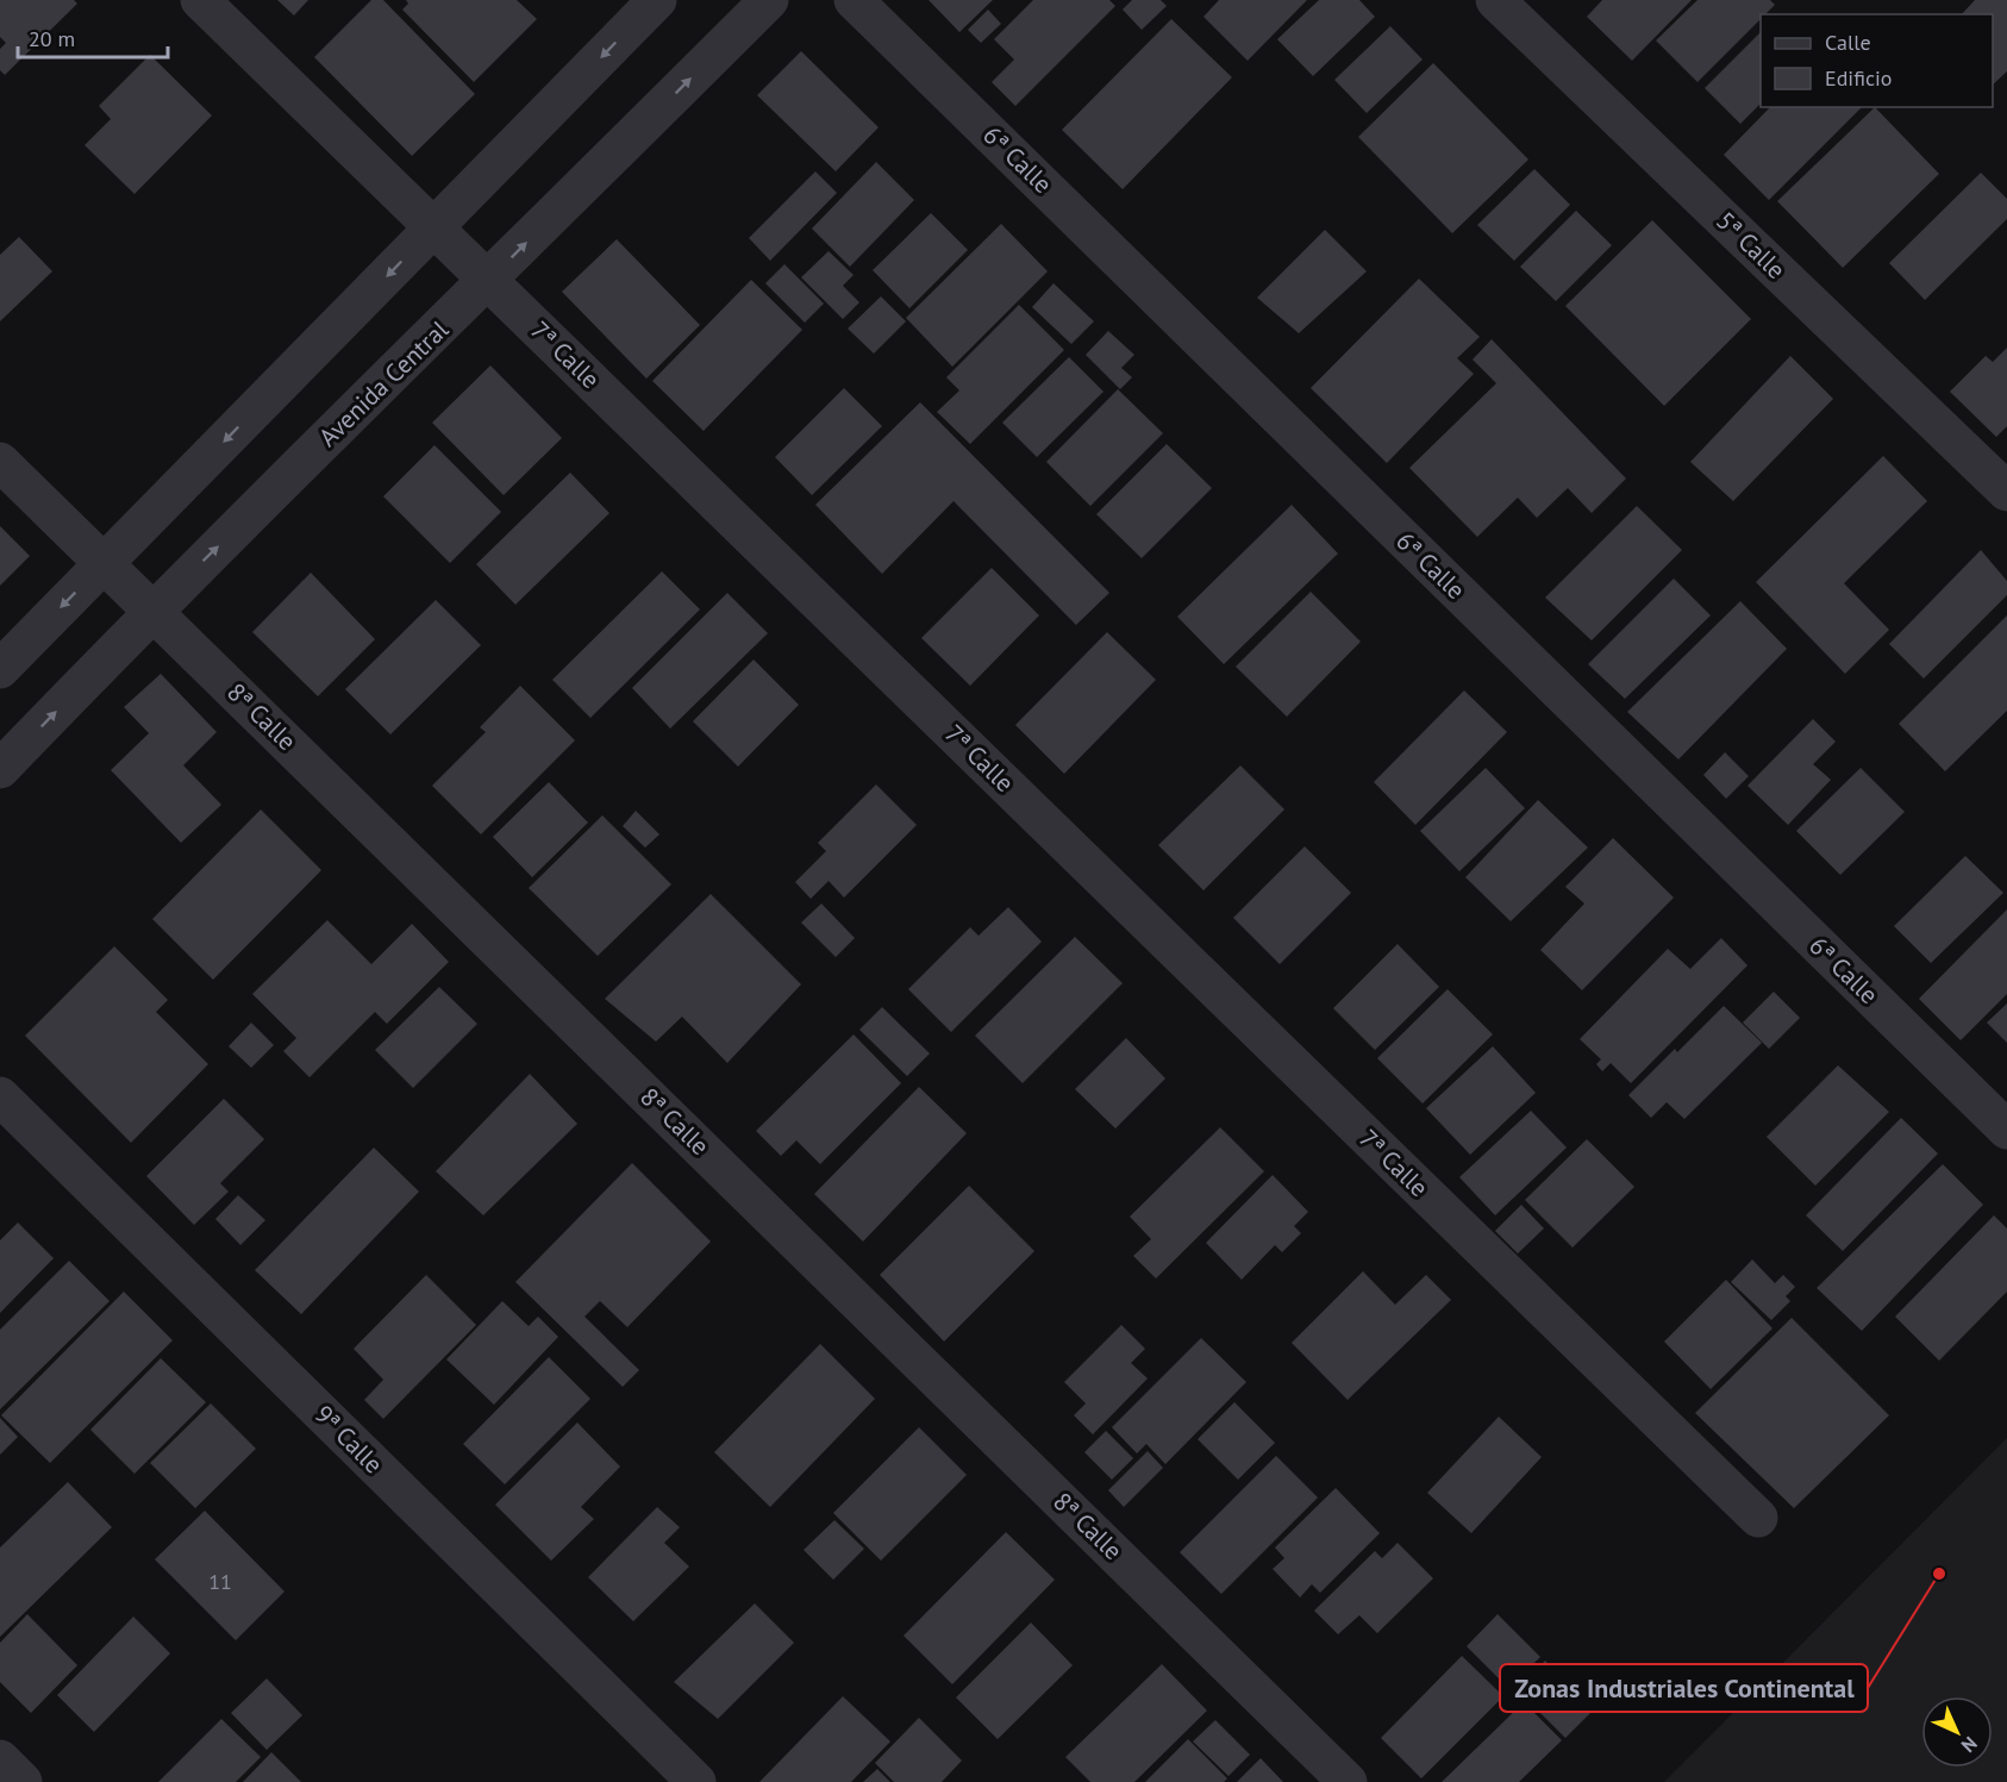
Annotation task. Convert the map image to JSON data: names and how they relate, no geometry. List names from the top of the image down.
{
  "streets": {
    "street": [
      "6ª Calle",
      "5ª Calle",
      "7ª Calle",
      "Avenida Central",
      "8ª Calle",
      "9ª Calle"
    ]
  },
  "crossings": [
    ["7ª Calle", "Avenida Central"],
    ["Avenida Central", "8ª Calle"]
  ],
  "places": ["Zonas Industriales Continental"],
  "house_numbers": ["11"],
  "legend": ["Calle", "Edificio"],
  "scale_bar": "20 m",
  "north": "bottom right"
}
